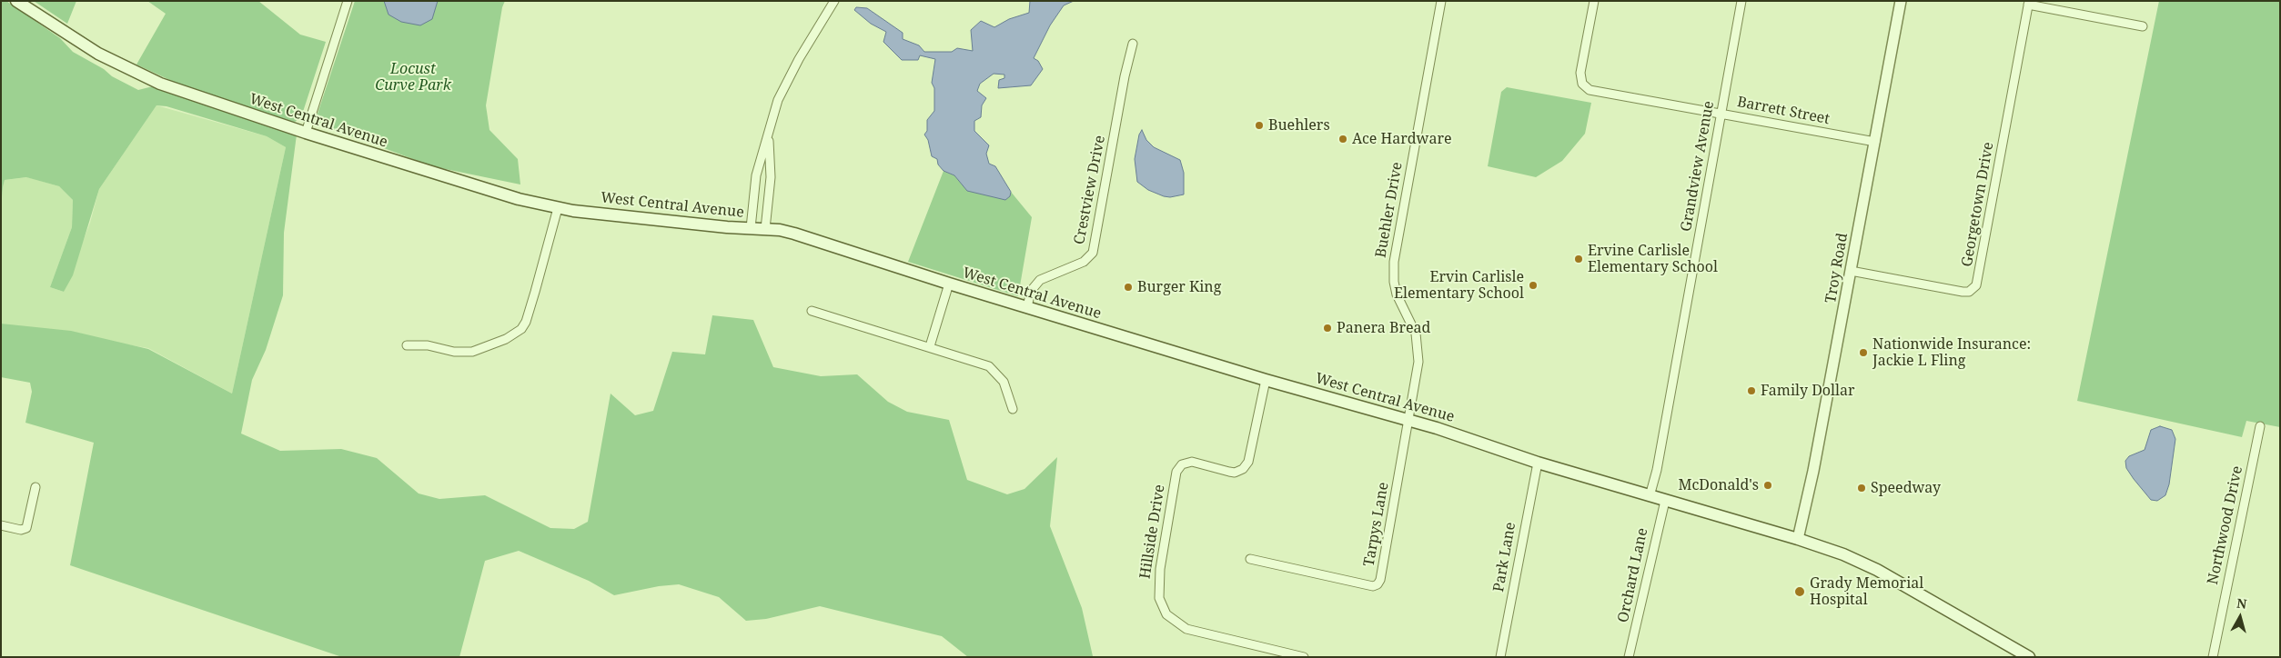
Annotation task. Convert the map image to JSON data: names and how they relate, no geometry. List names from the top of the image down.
{
  "streets": {
    "main road": ["West Central Avenue"],
    "street": [
      "Barrett Street",
      "Grandview Avenue",
      "Crestview Drive",
      "Georgetown Drive",
      "Buehler Drive",
      "Troy Road",
      "Tarpys Lane",
      "Northwood Drive",
      "Hillside Drive",
      "Park Lane",
      "Orchard Lane"
    ]
  },
  "crossings": [
    ["Barrett Street", "Grandview Avenue"],
    ["Barrett Street", "Troy Road"],
    ["West Central Avenue", "Grandview Avenue"],
    ["West Central Avenue", "Crestview Drive"],
    ["West Central Avenue", "Buehler Drive"],
    ["West Central Avenue", "Troy Road"],
    ["West Central Avenue", "Tarpys Lane"],
    ["West Central Avenue", "Hillside Drive"],
    ["West Central Avenue", "Park Lane"],
    ["West Central Avenue", "Orchard Lane"],
    ["Georgetown Drive", "Troy Road"],
    ["Buehler Drive", "Tarpys Lane"]
  ],
  "parks": ["Locust Curve Park"],
  "places": [
    "Buehlers",
    "Ace Hardware",
    "Ervine Carlisle Elementary School",
    "Ervin Carlisle Elementary School",
    "Burger King",
    "Panera Bread",
    "Nationwide Insurance: Jackie L Fling",
    "Family Dollar",
    "McDonald's",
    "Speedway",
    "Grady Memorial Hospital"
  ],
  "north": "top"
}
